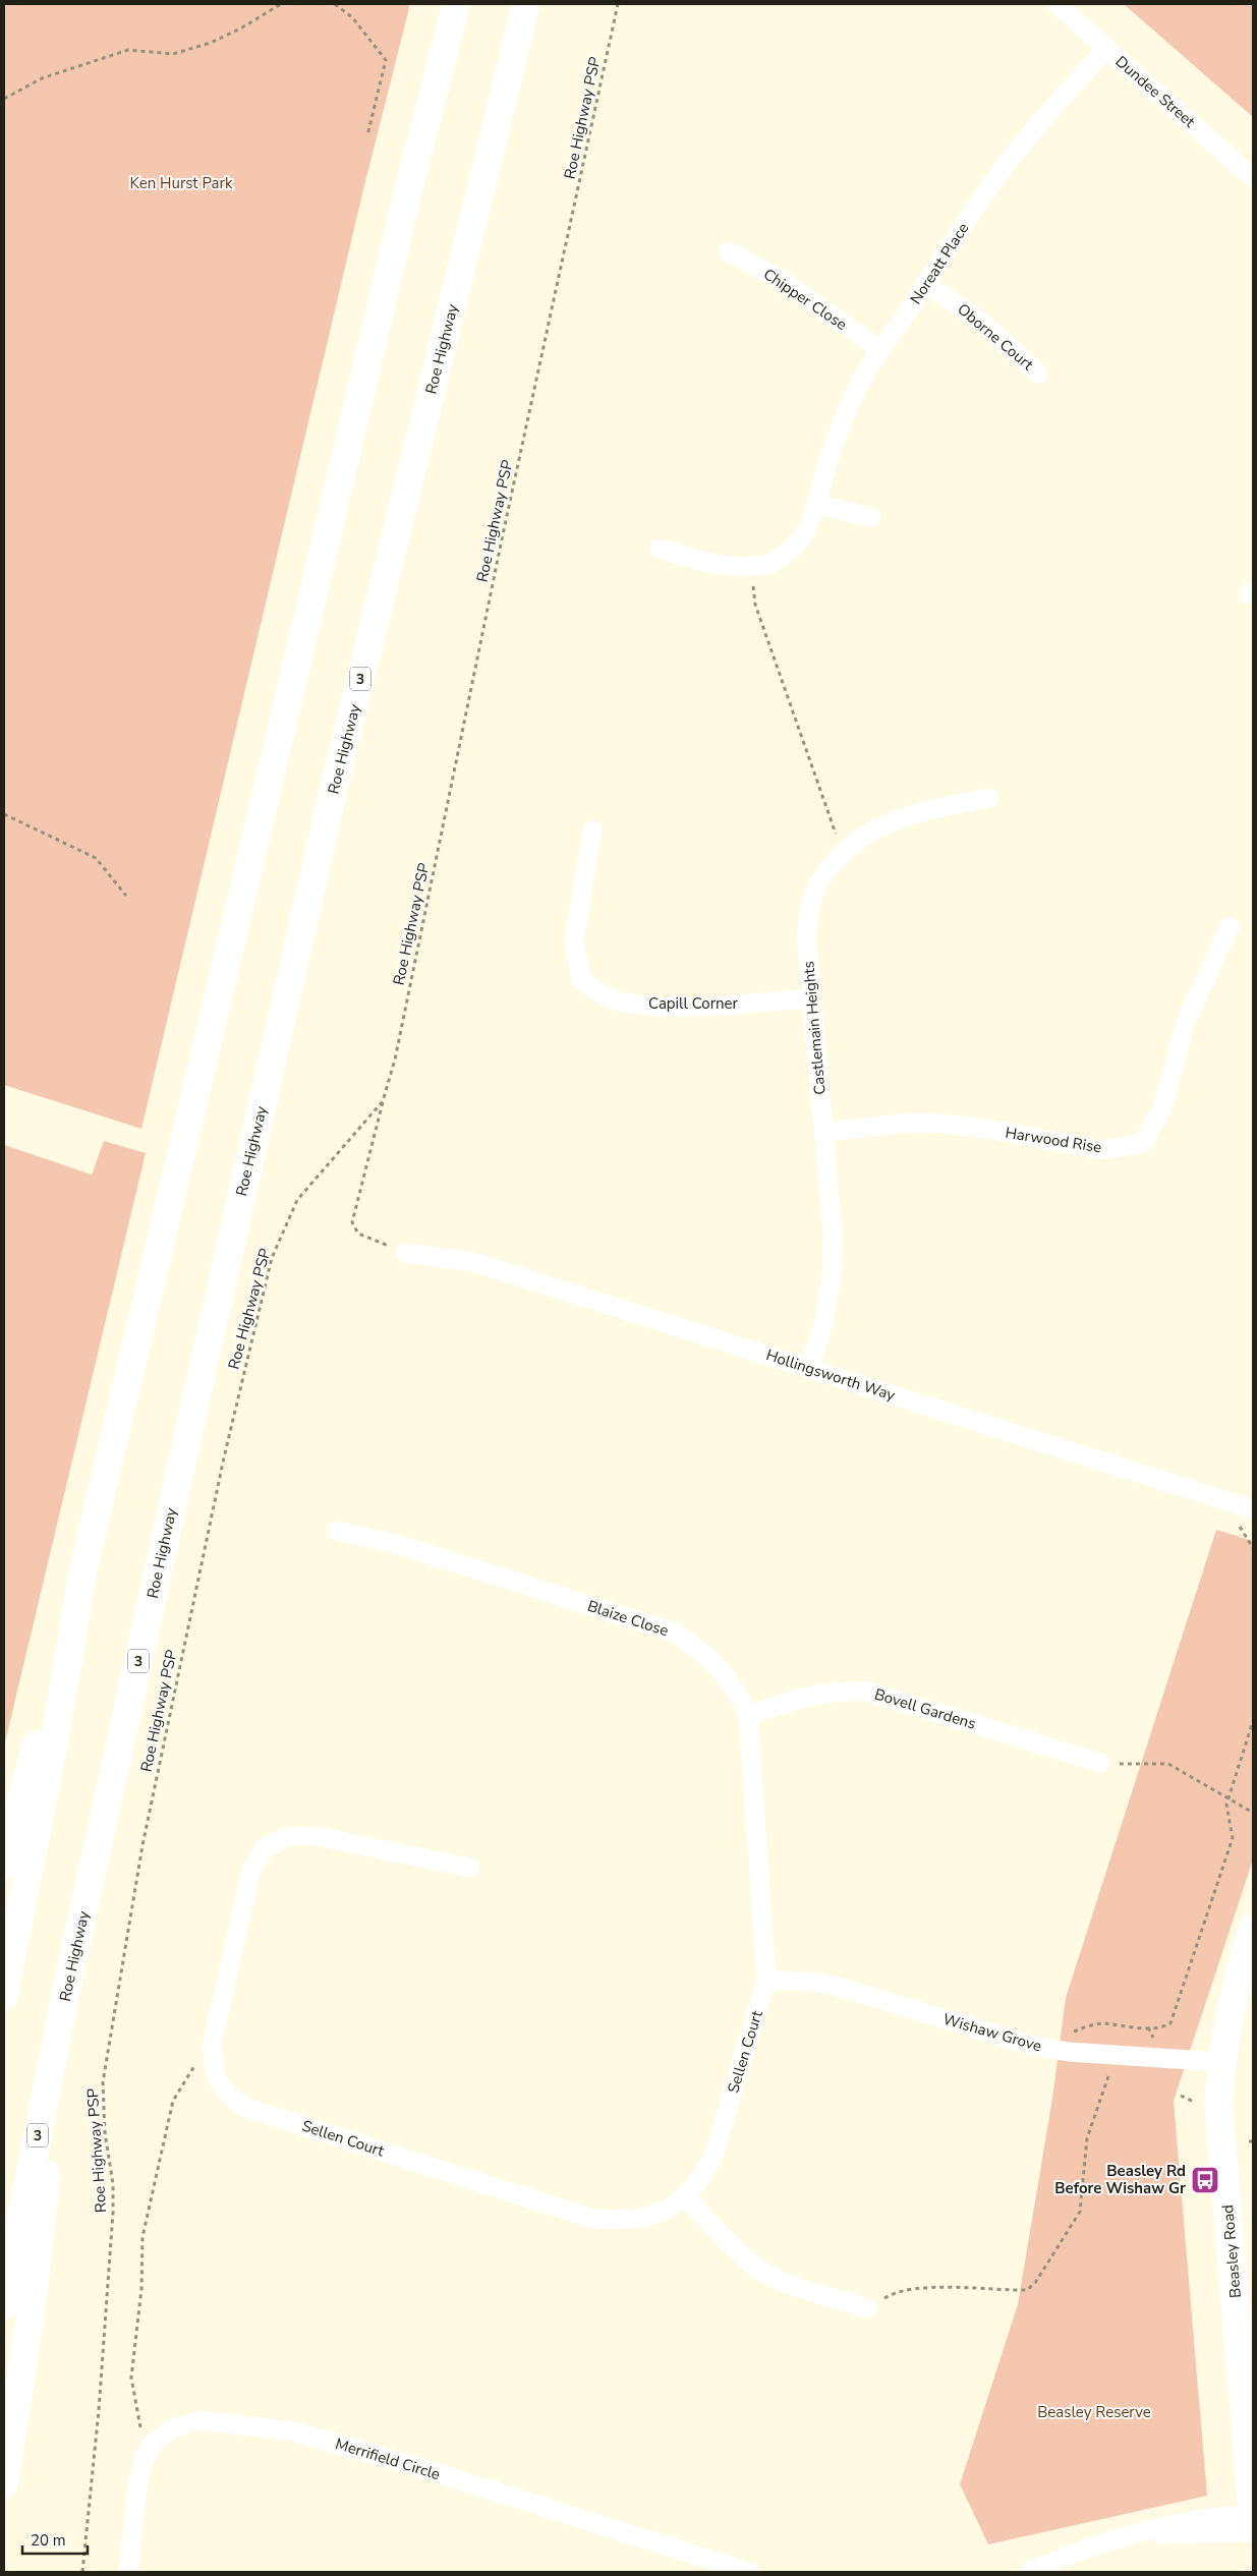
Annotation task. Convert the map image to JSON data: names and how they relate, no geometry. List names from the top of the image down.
{
  "streets": {
    "main road": ["Roe Highway", "3", "Beasley Road"],
    "street": [
      "Dundee Street",
      "Noreatt Place",
      "Chipper Close",
      "Oborne Court",
      "Capill Corner",
      "Castlemain Heights",
      "Harwood Rise",
      "Hollingsworth Way",
      "Blaize Close",
      "Bovell Gardens",
      "Wishaw Grove",
      "Sellen Court",
      "Merrifield Circle"
    ],
    "path": ["Roe Highway PSP"]
  },
  "crossings": [
    ["Dundee Street", "Noreatt Place"],
    ["Noreatt Place", "Chipper Close"],
    ["Noreatt Place", "Oborne Court"],
    ["Capill Corner", "Castlemain Heights"],
    ["Castlemain Heights", "Harwood Rise"],
    ["Castlemain Heights", "Hollingsworth Way"],
    ["Blaize Close", "Bovell Gardens"],
    ["Blaize Close", "Wishaw Grove"],
    ["Blaize Close", "Sellen Court"],
    ["Wishaw Grove", "Sellen Court"],
    ["Wishaw Grove", "Beasley Road"]
  ],
  "parks": ["Ken Hurst Park", "Beasley Reserve"],
  "places": {
    "bus stop": ["Beasley Rd Before Wishaw Gr"]
  },
  "scale_bar": "20 m"
}
